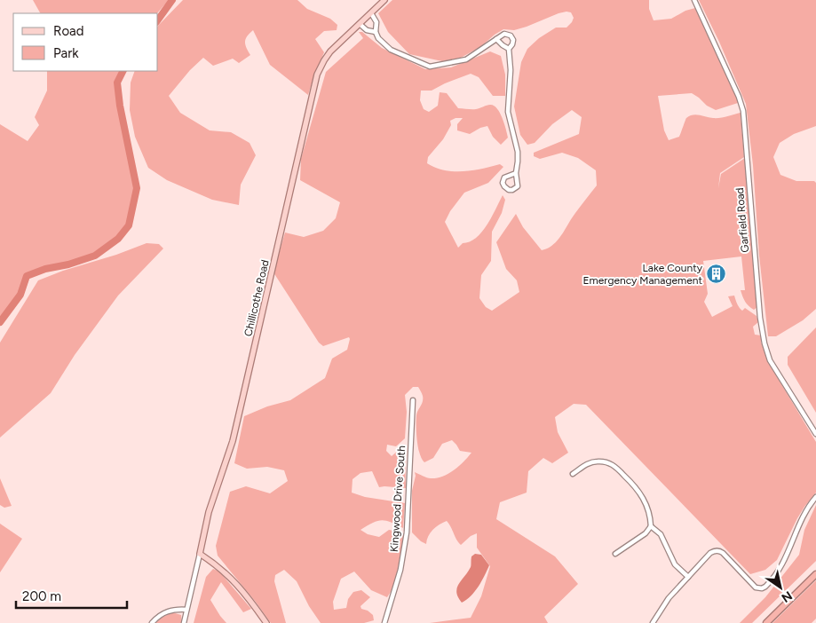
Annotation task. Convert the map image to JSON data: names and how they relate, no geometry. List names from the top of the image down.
{
  "streets": {
    "main road": ["Chillicothe Road"],
    "street": ["Garfield Road", "Kingwood Drive South"]
  },
  "places": {
    "building": ["Lake County Emergency Management"]
  },
  "legend": ["Road", "Park"],
  "scale_bar": "200 m",
  "north": "bottom right"
}
